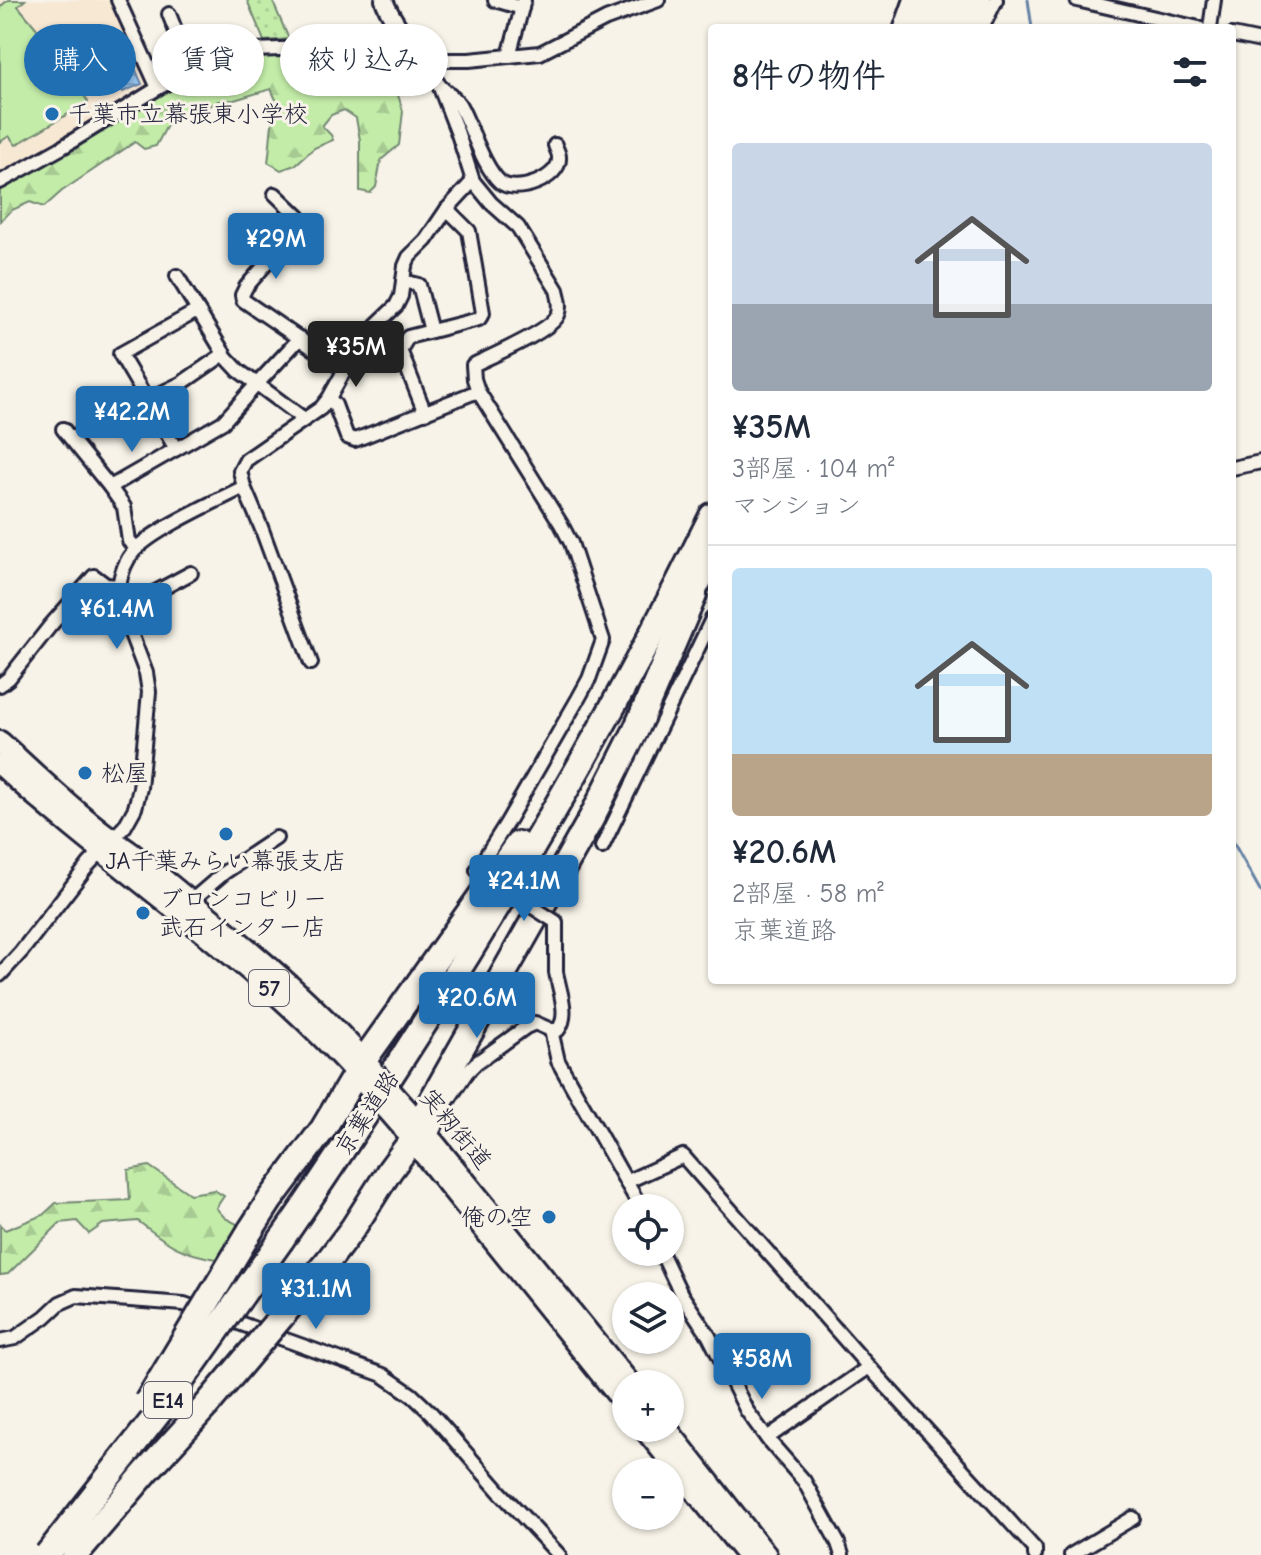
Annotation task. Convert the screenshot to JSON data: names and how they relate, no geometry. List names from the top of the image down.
{
  "streets": {
    "highway": ["京葉道路", "E14"],
    "main road": ["57", "実籾街道"]
  },
  "places": [
    "千葉市立幕張東小学校",
    "松屋",
    "JA千葉みらい幕張支店",
    "ブロンコビリー 武石インター店",
    "俺の空"
  ],
  "page": {
    "chip": ["購入", "賃貸", "絞り込み"],
    "heading": "8件の物件",
    "list": [
      {
        "name": "¥35M",
        "note": "3部屋 · 104 m² · マンション"
      },
      {
        "name": "¥20.6M",
        "note": "2部屋 · 58 m² · 京葉道路"
      }
    ],
    "price": [
      "¥29M",
      "¥35M",
      "¥42.2M",
      "¥61.4M",
      "¥24.1M",
      "¥20.6M",
      "¥31.1M",
      "¥58M"
    ],
    "map_buttons": ["+", "−"]
  }
}
